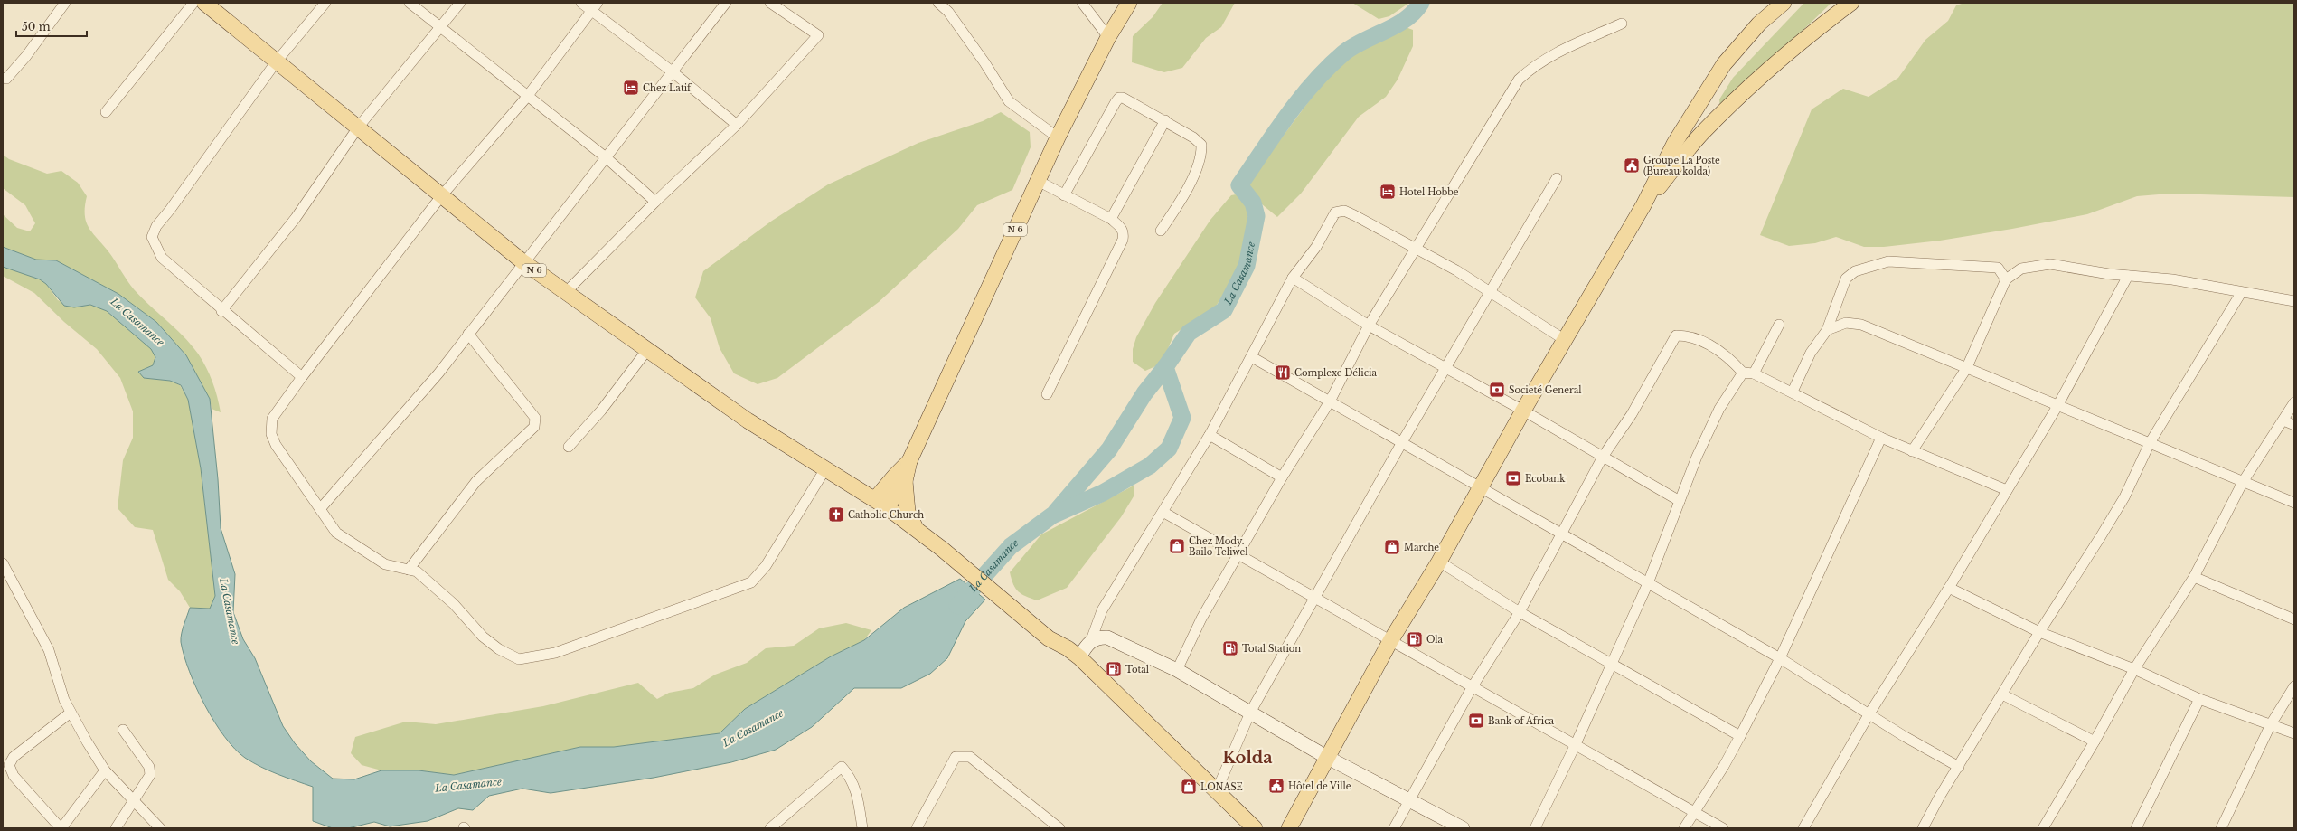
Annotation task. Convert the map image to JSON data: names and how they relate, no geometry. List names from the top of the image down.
{
  "streets": {
    "main road": ["N 6"]
  },
  "districts": ["Kolda"],
  "water": ["La Casamance"],
  "places": {
    "hotel": ["Chez Latif", "Hotel Hobbe"],
    "public building": ["Groupe La Poste (Bureau kolda)", "Hôtel de Ville"],
    "restaurant": ["Complexe Délicia"],
    "bank": ["Societé General", "Ecobank", "Bank of Africa"],
    "church": ["Catholic Church"],
    "shop": ["Chez Mody. Bailo Teliwel", "Marche", "LONASE"],
    "fuel station": ["Ola", "Total Station", "Total"]
  },
  "scale_bar": "50 m"
}
